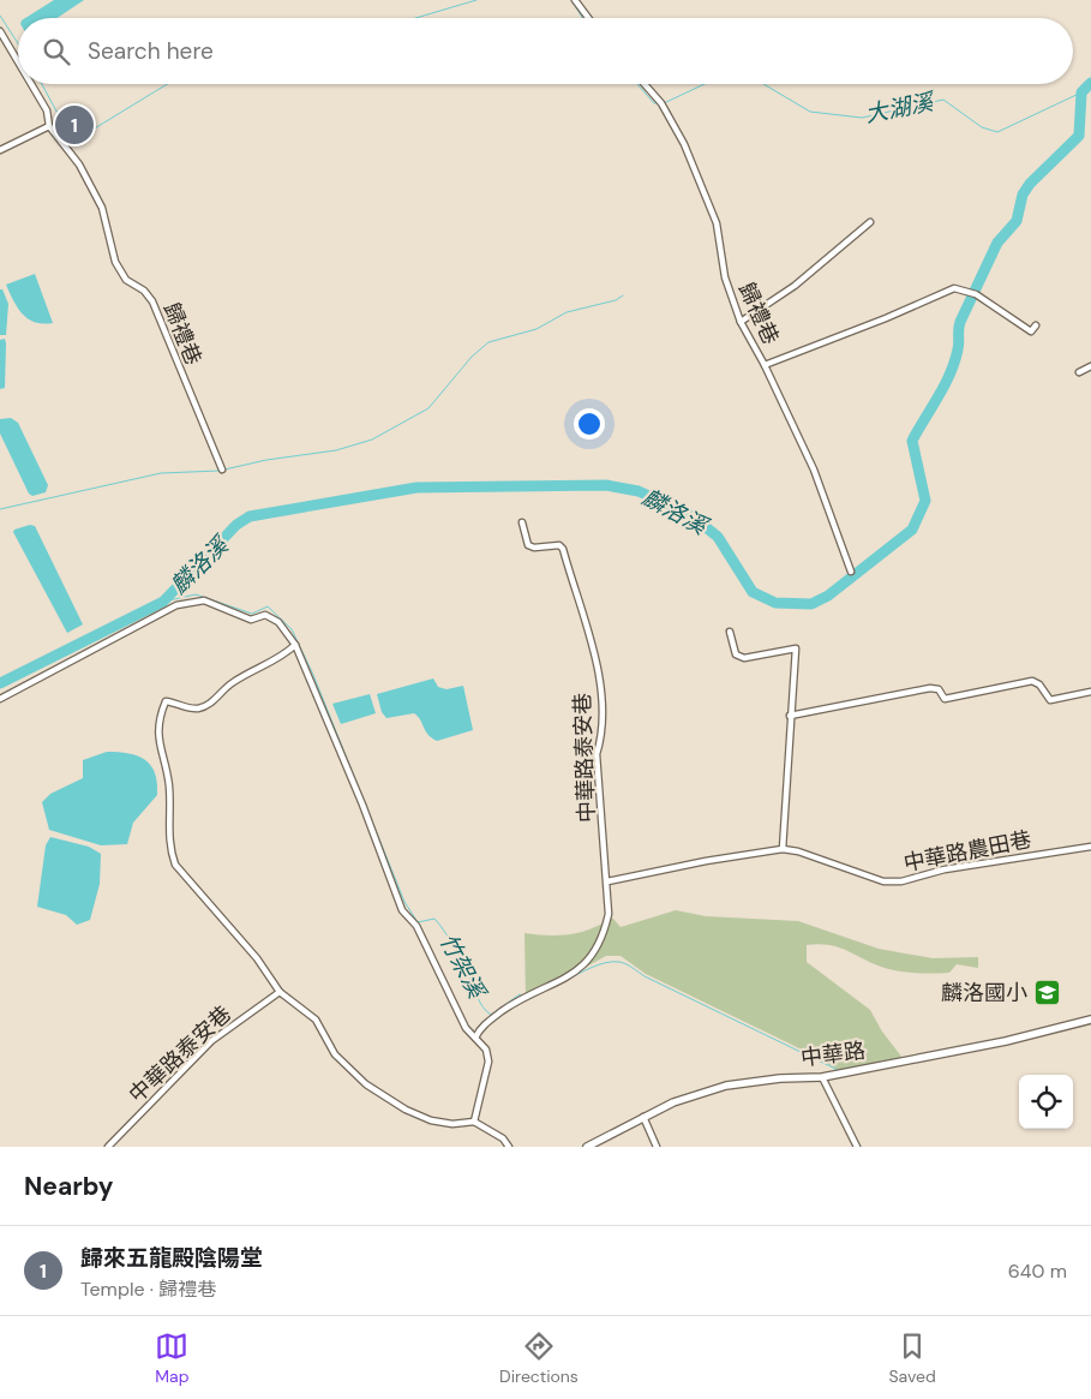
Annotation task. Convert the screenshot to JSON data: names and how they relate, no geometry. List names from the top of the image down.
{
  "streets": {
    "street": [
      "歸禮巷",
      "中華路泰安巷",
      "中華路農田巷",
      "中華路"
    ]
  },
  "crossings": [
    ["中華路泰安巷", "中華路農田巷"]
  ],
  "water": ["大湖溪", "麟洛溪", "竹架溪"],
  "places": {
    "school or university": ["麟洛國小"]
  },
  "page": {
    "search": "Search here",
    "pins": "1",
    "heading": "Nearby",
    "list": [
      {
        "mark": "1",
        "name": "歸來五龍殿陰陽堂",
        "note": "Temple · 歸禮巷",
        "value": "640 m"
      }
    ],
    "nav": ["Map", "Directions", "Saved"]
  }
}
